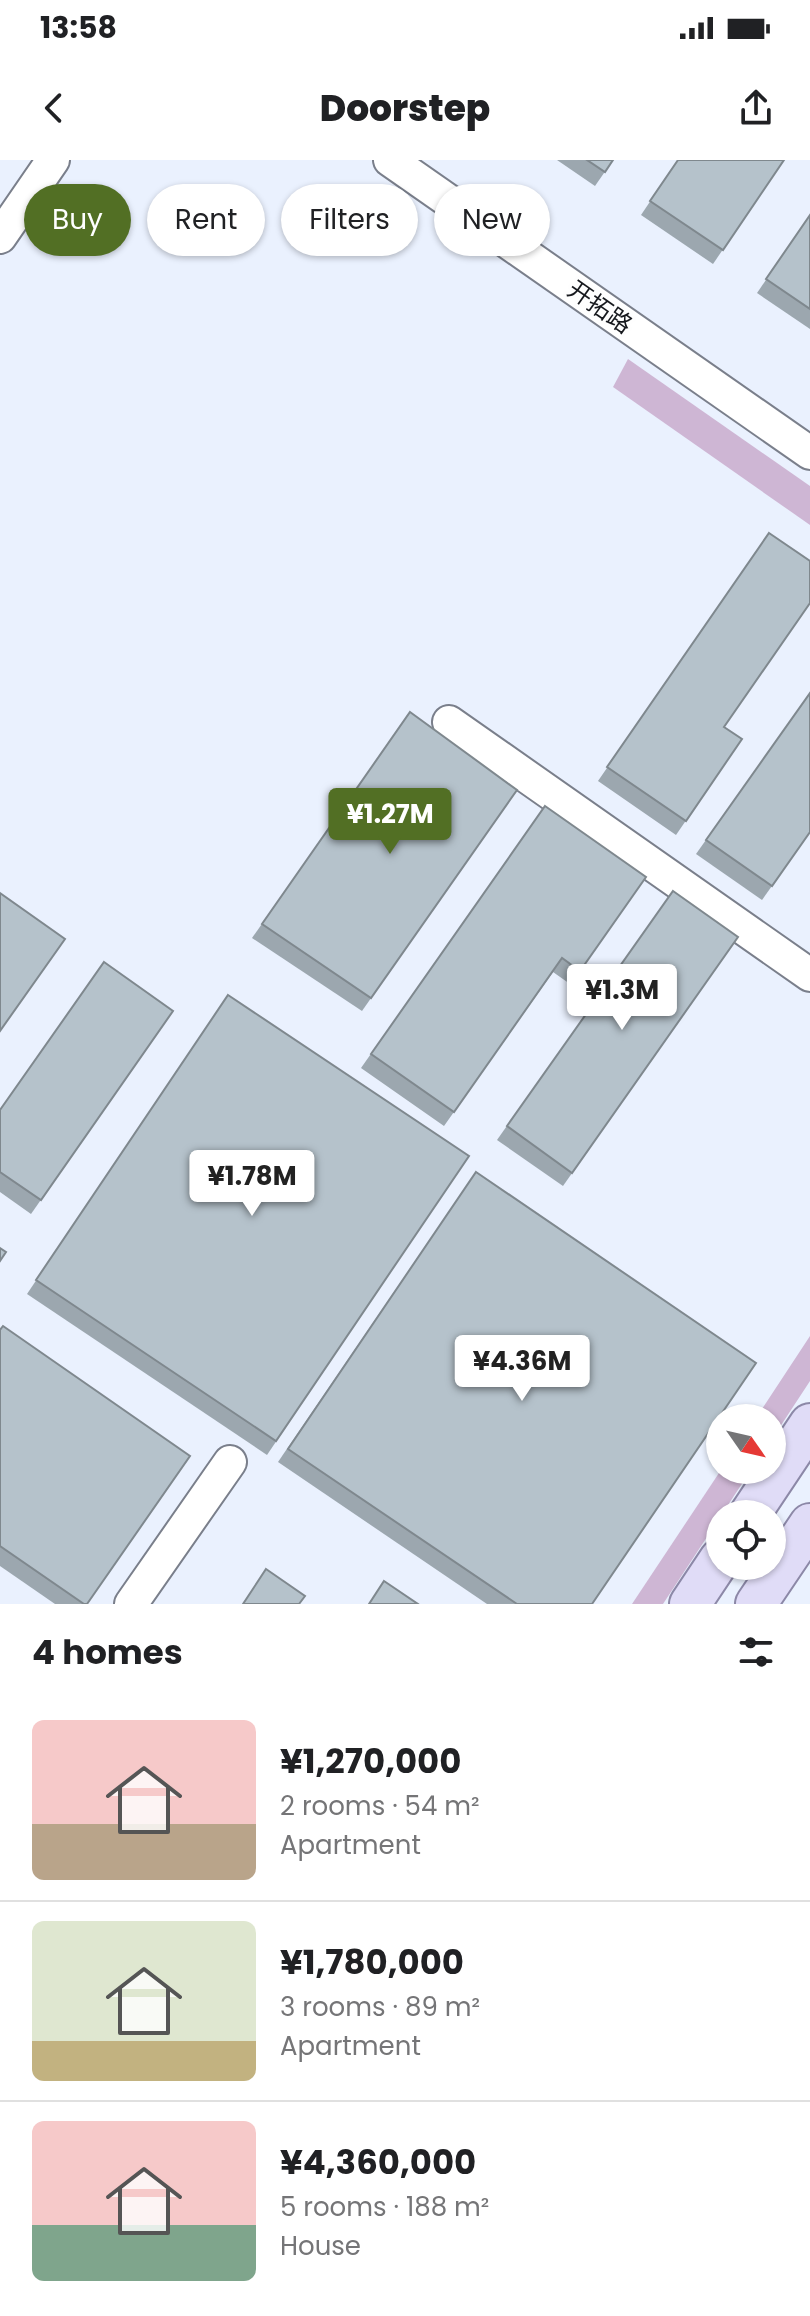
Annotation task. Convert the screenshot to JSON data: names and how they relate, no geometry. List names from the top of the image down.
{
  "streets": {
    "street": ["开拓路"]
  },
  "north": "bottom right",
  "page": {
    "status": "13:58",
    "header": "Doorstep",
    "chip": [
      "Buy",
      "Rent",
      "Filters",
      "New"
    ],
    "price": [
      "¥1.27M",
      "¥1.3M",
      "¥1.78M",
      "¥4.36M"
    ],
    "heading": "4 homes",
    "list": [
      {
        "name": "¥1,270,000",
        "note": "2 rooms · 54 m² · Apartment"
      },
      {
        "name": "¥1,780,000",
        "note": "3 rooms · 89 m² · Apartment"
      },
      {
        "name": "¥4,360,000",
        "note": "5 rooms · 188 m² · House"
      }
    ]
  }
}
